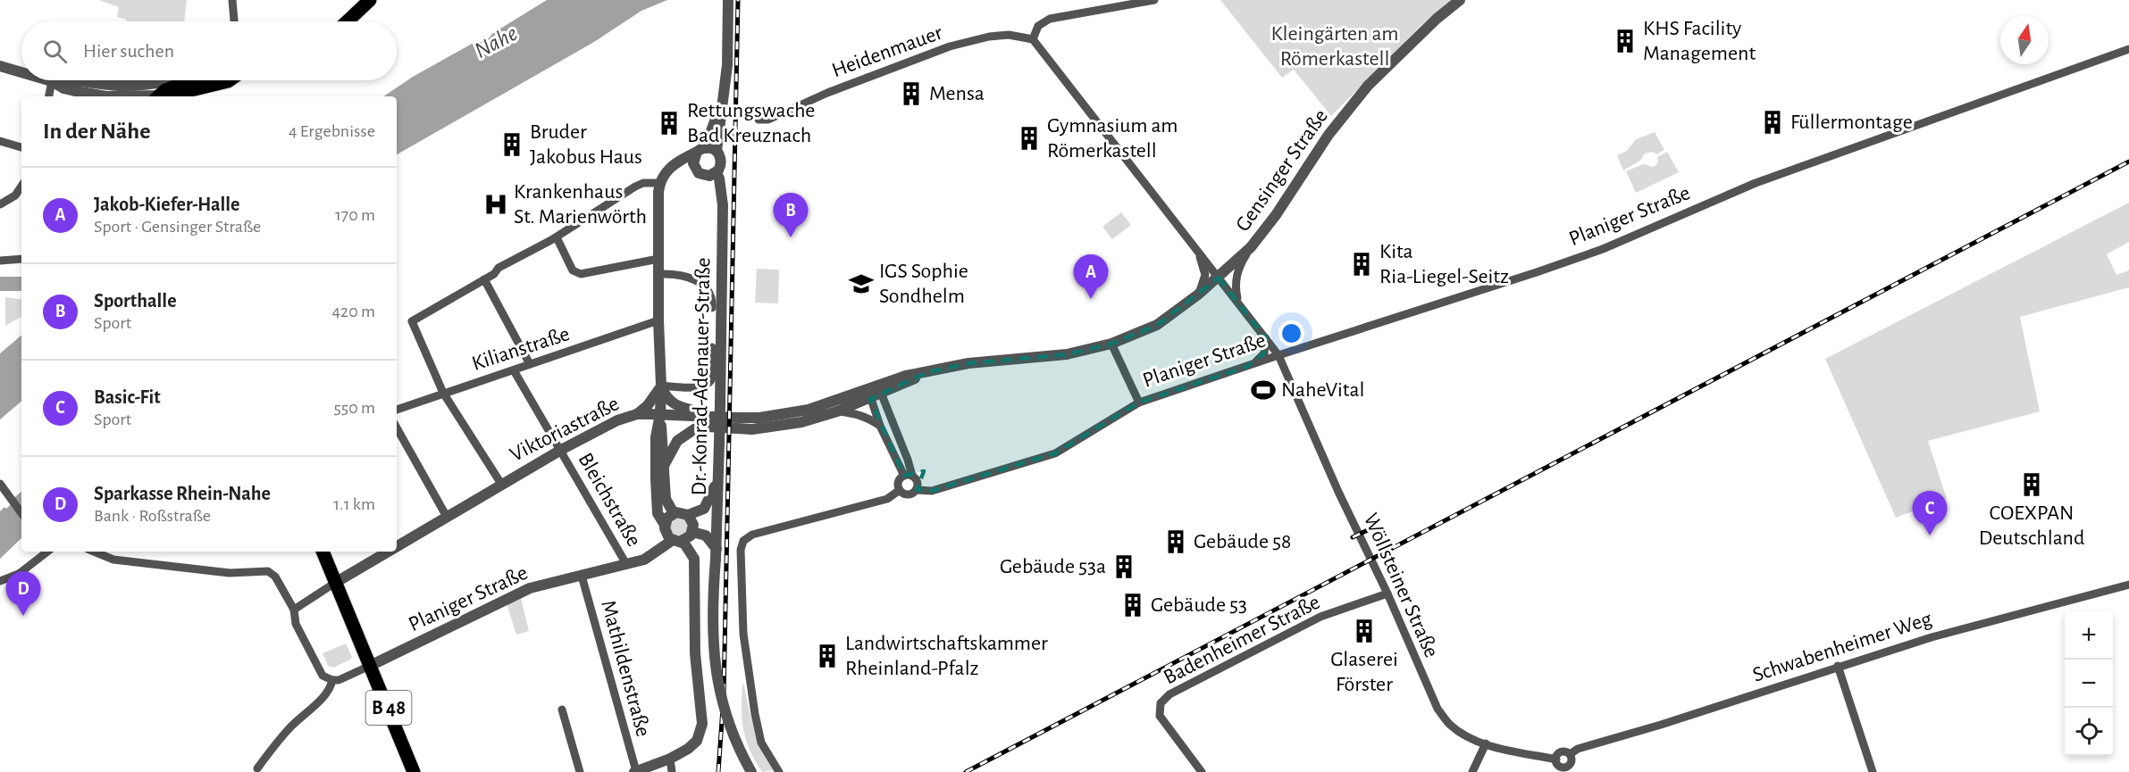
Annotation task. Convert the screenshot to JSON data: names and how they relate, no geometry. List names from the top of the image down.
{
  "streets": {
    "main road": ["B 48"],
    "street": [
      "Heidenmauer",
      "Gensinger Straße",
      "Planiger Straße",
      "Kilianstraße",
      "Dr.-Konrad-Adenauer-Straße",
      "Viktoriastraße",
      "Bleichstraße",
      "Wöllsteiner Straße",
      "Badenheimer Straße",
      "Schwabenheimer Weg",
      "Mathildenstraße"
    ]
  },
  "crossings": [
    ["Gensinger Straße", "Planiger Straße"],
    ["Gensinger Straße", "Viktoriastraße"],
    ["Planiger Straße", "Bleichstraße"],
    ["Planiger Straße", "Wöllsteiner Straße"],
    ["Planiger Straße", "Mathildenstraße"],
    ["Planiger Straße", "B 48"],
    ["Kilianstraße", "Bleichstraße"],
    ["Viktoriastraße", "Bleichstraße"],
    ["Viktoriastraße", "B 48"],
    ["Wöllsteiner Straße", "Badenheimer Straße"],
    ["Wöllsteiner Straße", "Schwabenheimer Weg"]
  ],
  "water": ["Nahe"],
  "parks": ["Kleingärten am Römerkastell"],
  "places": {
    "building": [
      "KHS Facility Management",
      "Mensa",
      "Füllermontage",
      "Rettungswache Bad Kreuznach",
      "Gymnasium am Römerkastell",
      "Bruder Jakobus Haus",
      "Kita Ria-Liegel-Seitz",
      "COEXPAN Deutschland",
      "Gebäude 58",
      "Gebäude 53a",
      "Gebäude 53",
      "Glaserei Förster",
      "Landwirtschaftskammer Rheinland-Pfalz"
    ],
    "hospital": ["Krankenhaus St. Marienwörth"],
    "school or university": ["IGS Sophie Sondhelm"],
    "sports": ["NaheVital"]
  },
  "north": "top",
  "page": {
    "search": "Hier suchen",
    "heading": ["In der Nähe", "4 Ergebnisse"],
    "list": [
      {
        "mark": "A",
        "name": "Jakob-Kiefer-Halle",
        "note": "Sport · Gensinger Straße",
        "value": "170 m"
      },
      {
        "mark": "B",
        "name": "Sporthalle",
        "note": "Sport",
        "value": "420 m"
      },
      {
        "mark": "C",
        "name": "Basic-Fit",
        "note": "Sport",
        "value": "550 m"
      },
      {
        "mark": "D",
        "name": "Sparkasse Rhein-Nahe",
        "note": "Bank · Roßstraße",
        "value": "1.1 km"
      }
    ],
    "pins": [
      "B",
      "A",
      "C",
      "D"
    ],
    "map_buttons": ["+", "−"]
  }
}
